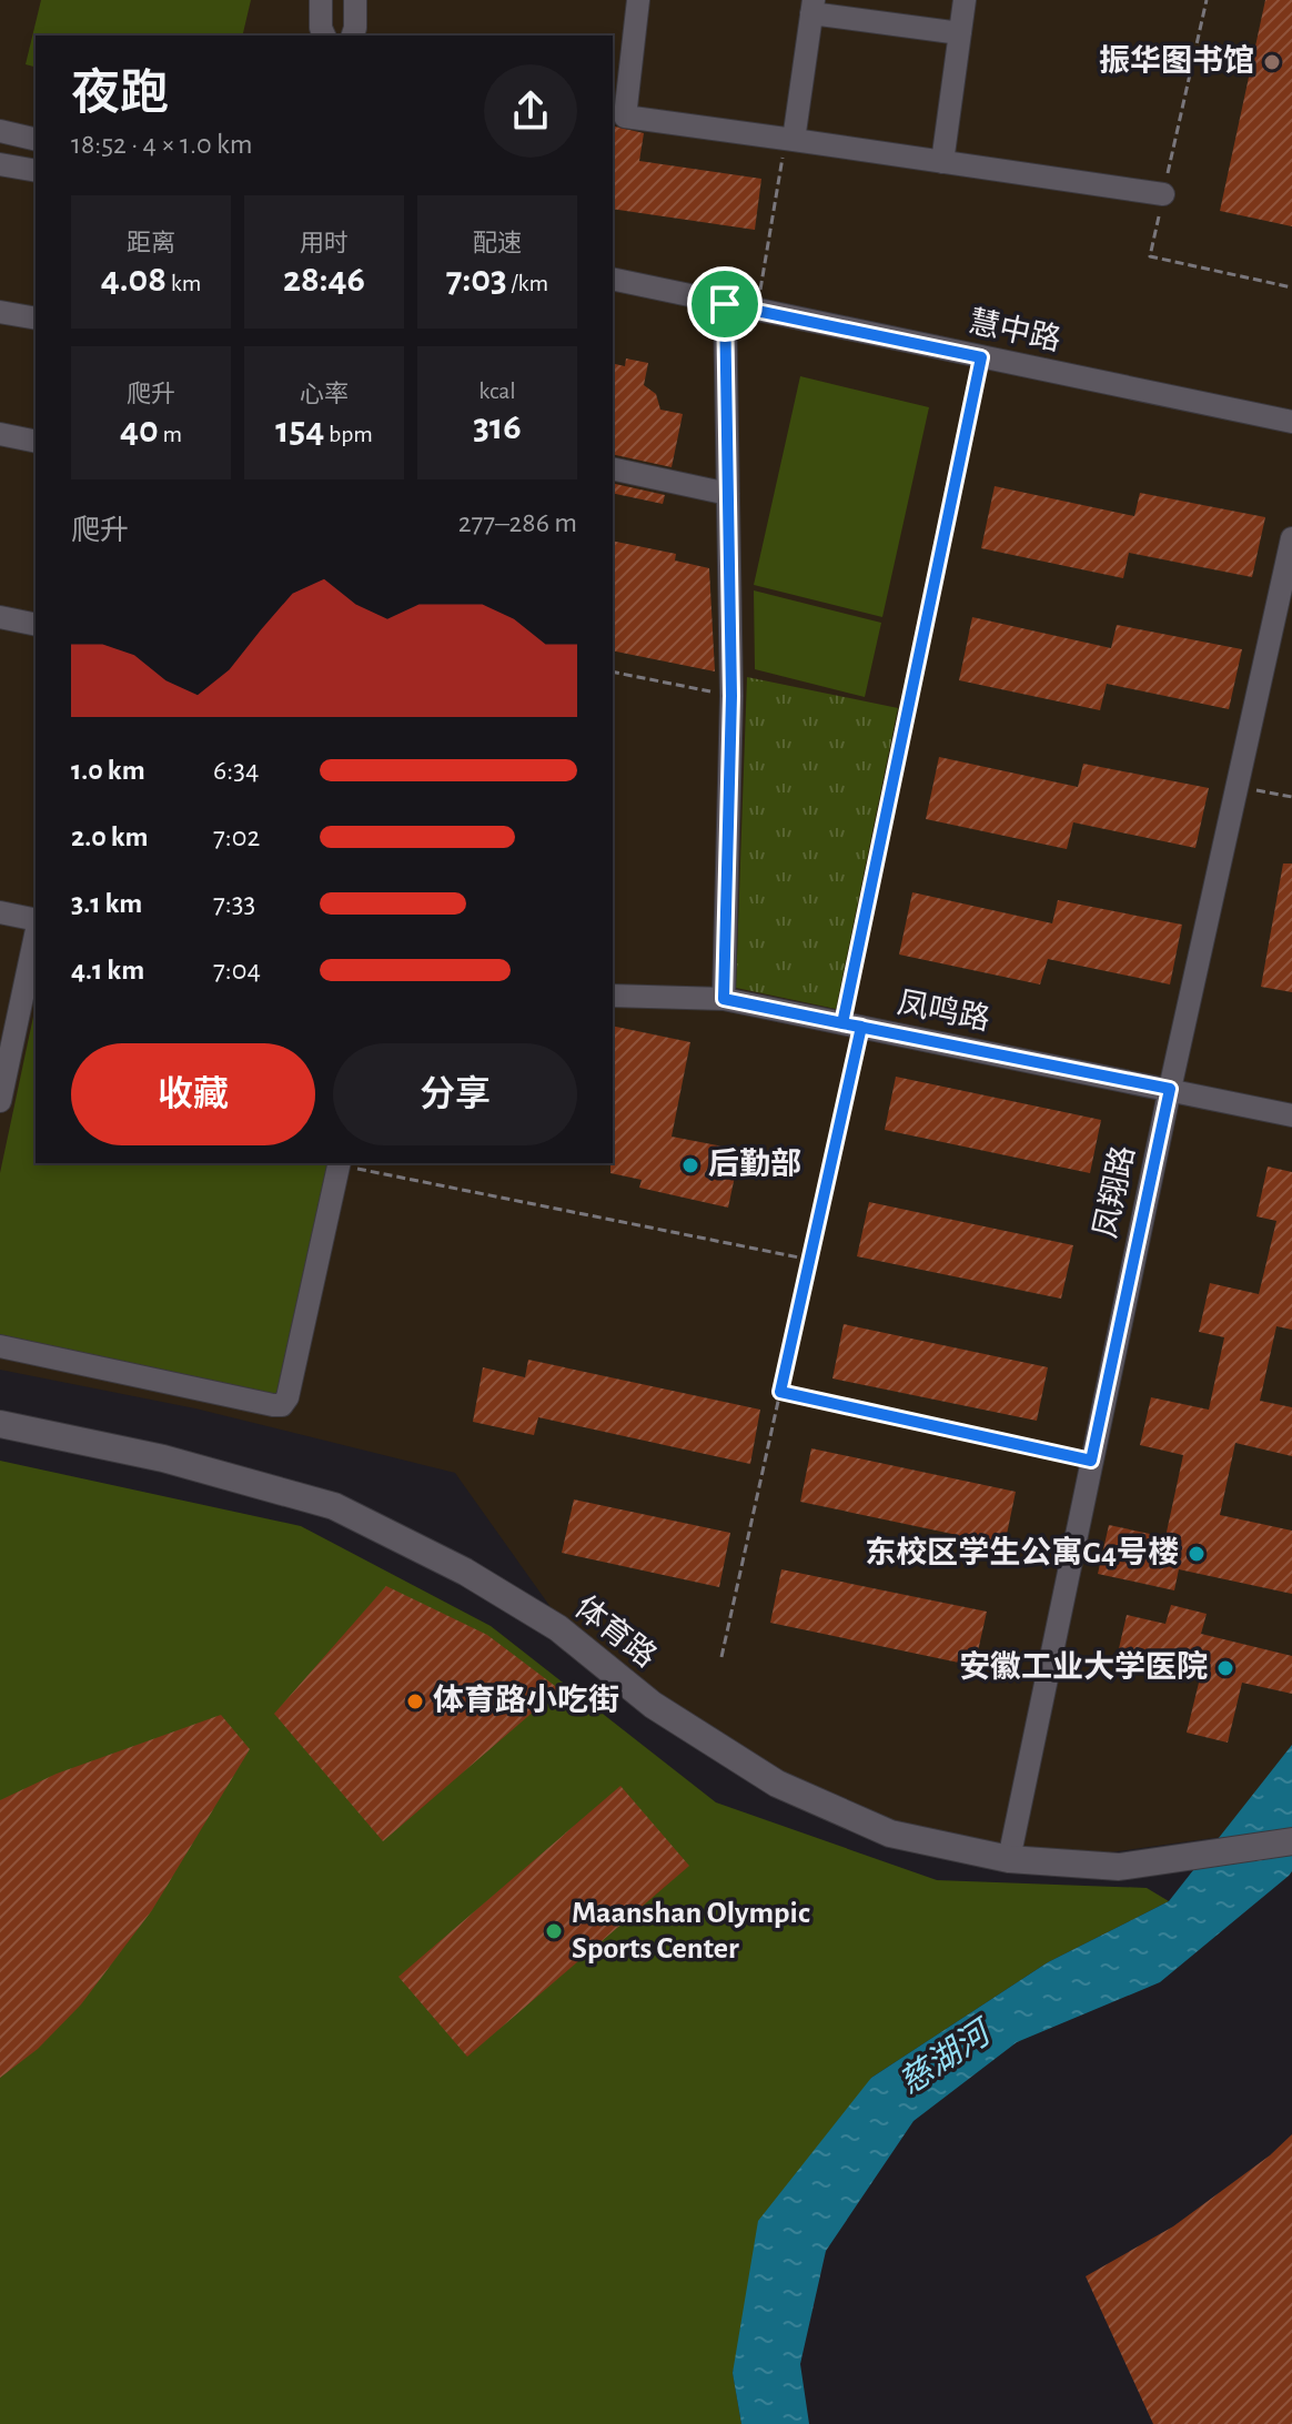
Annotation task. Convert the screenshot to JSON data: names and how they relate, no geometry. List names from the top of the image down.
{
  "streets": {
    "street": [
      "慧中路",
      "凤鸣路",
      "凤翔路",
      "体育路"
    ]
  },
  "crossings": [
    ["凤鸣路", "凤翔路"],
    ["凤翔路", "体育路"]
  ],
  "water": ["慈湖河"],
  "places": [
    "振华图书馆",
    "后勤部",
    "东校区学生公寓G4号楼",
    "安徽工业大学医院",
    "体育路小吃街",
    "Maanshan Olympic Sports Center"
  ],
  "page": {
    "heading": ["夜跑", "18:52 · 4 × 1.0 km"],
    "stats": [
      ["距离", "4.08 km"],
      ["用时", "28:46"],
      ["配速", "7:03 /km"],
      ["爬升", "40 m"],
      ["心率", "154 bpm"],
      ["kcal", "316"]
    ],
    "chart": ["爬升", "277–286 m"],
    "list": [
      {
        "name": "1.0 km",
        "note": "6:34"
      },
      {
        "name": "2.0 km",
        "note": "7:02"
      },
      {
        "name": "3.1 km",
        "note": "7:33"
      },
      {
        "name": "4.1 km",
        "note": "7:04"
      }
    ],
    "buttons": ["收藏", "分享"]
  }
}
